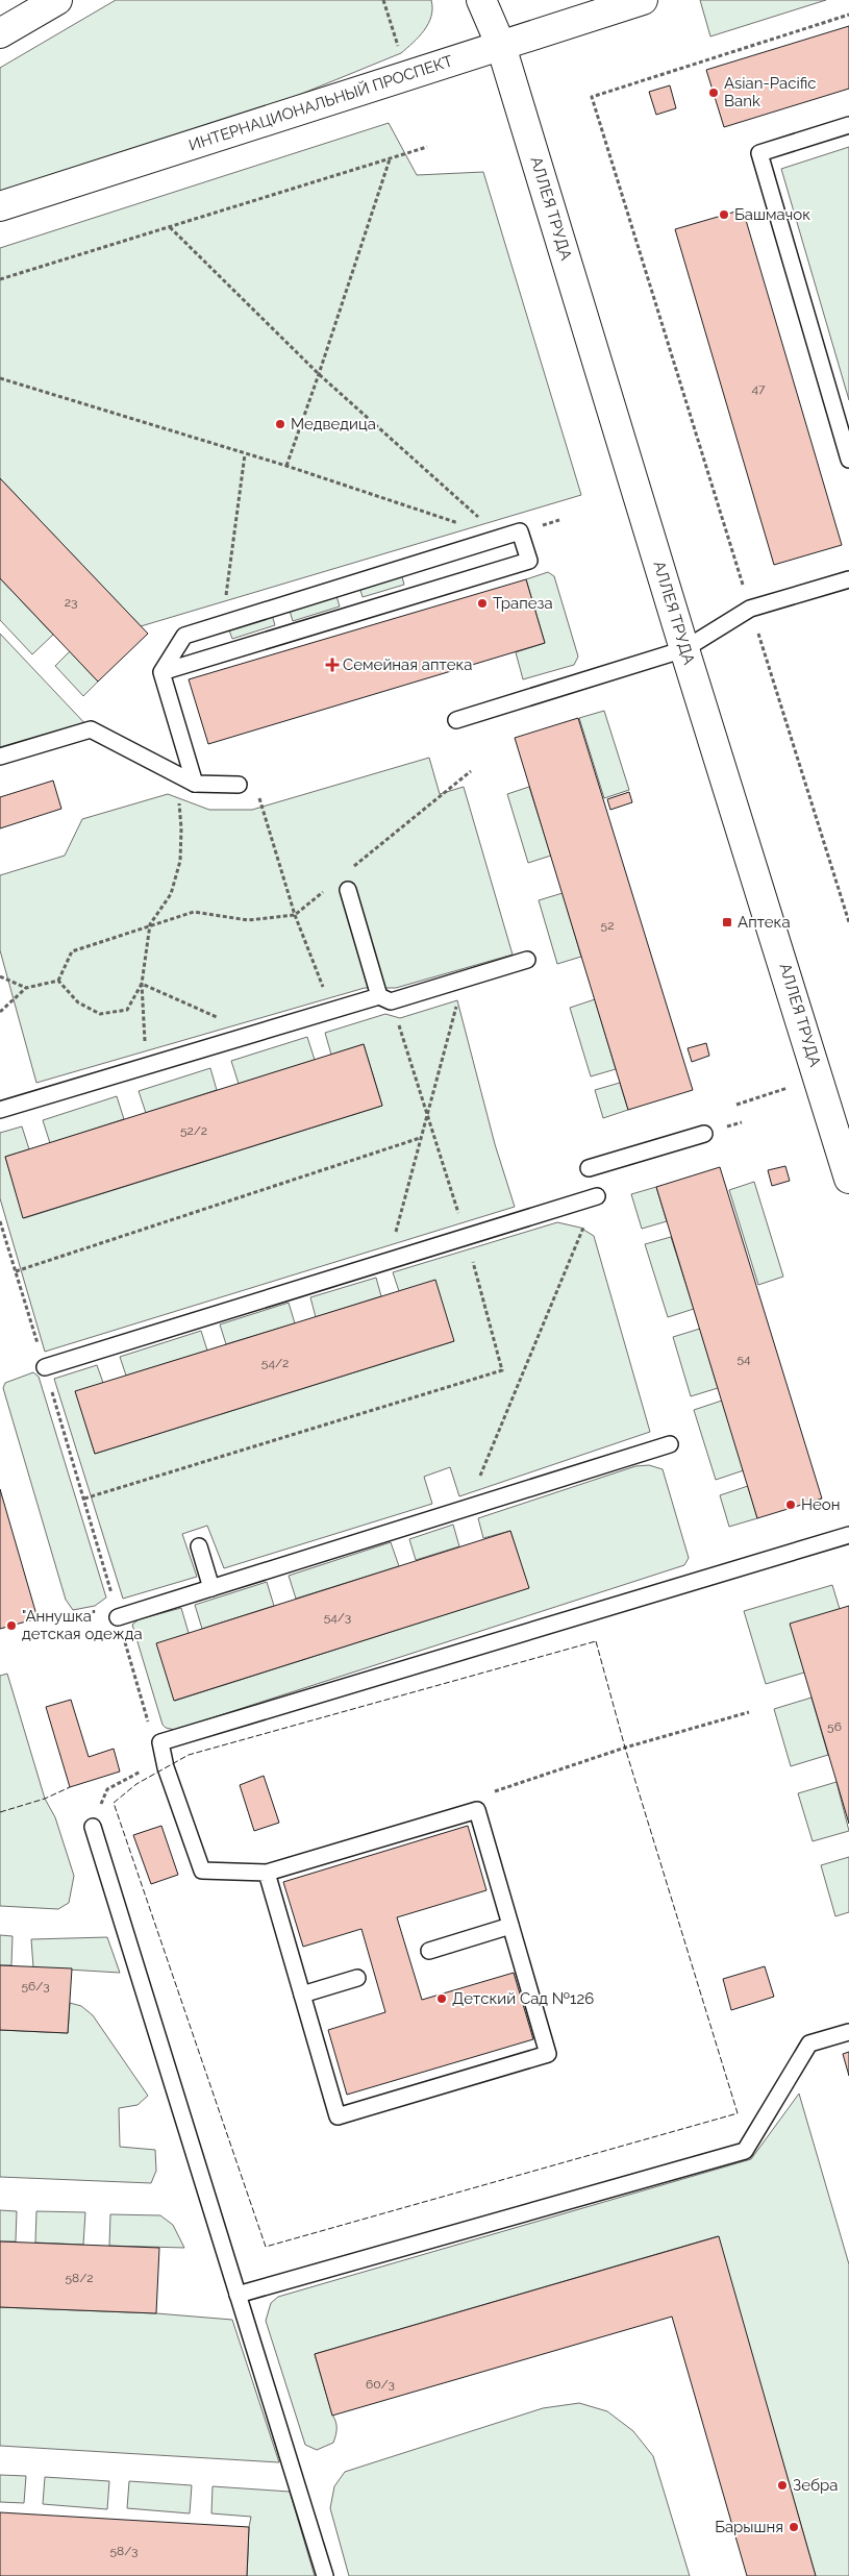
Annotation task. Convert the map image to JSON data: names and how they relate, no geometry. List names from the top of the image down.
{
  "streets": {
    "street": ["ИНТЕРНАЦИОНАЛЬНЫЙ ПРОСПЕКТ", "АЛЛЕЯ ТРУДА"]
  },
  "crossings": [
    ["ИНТЕРНАЦИОНАЛЬНЫЙ ПРОСПЕКТ", "АЛЛЕЯ ТРУДА"]
  ],
  "places": {
    "other": [
      "Asian-Pacific Bank",
      "Башмачок",
      "Медведица",
      "Трапеза",
      "Неон",
      "\"Аннушка\" детская одежда",
      "Детский Сад №126",
      "Зебра",
      "Барышня"
    ],
    "health": ["Семейная аптека"],
    "transit": ["Аптека"]
  },
  "house_numbers": [
    "47",
    "23",
    "52",
    "52/2",
    "54",
    "54/2",
    "54/3",
    "56",
    "56/3",
    "58/2",
    "60/3",
    "58/3"
  ]
}
